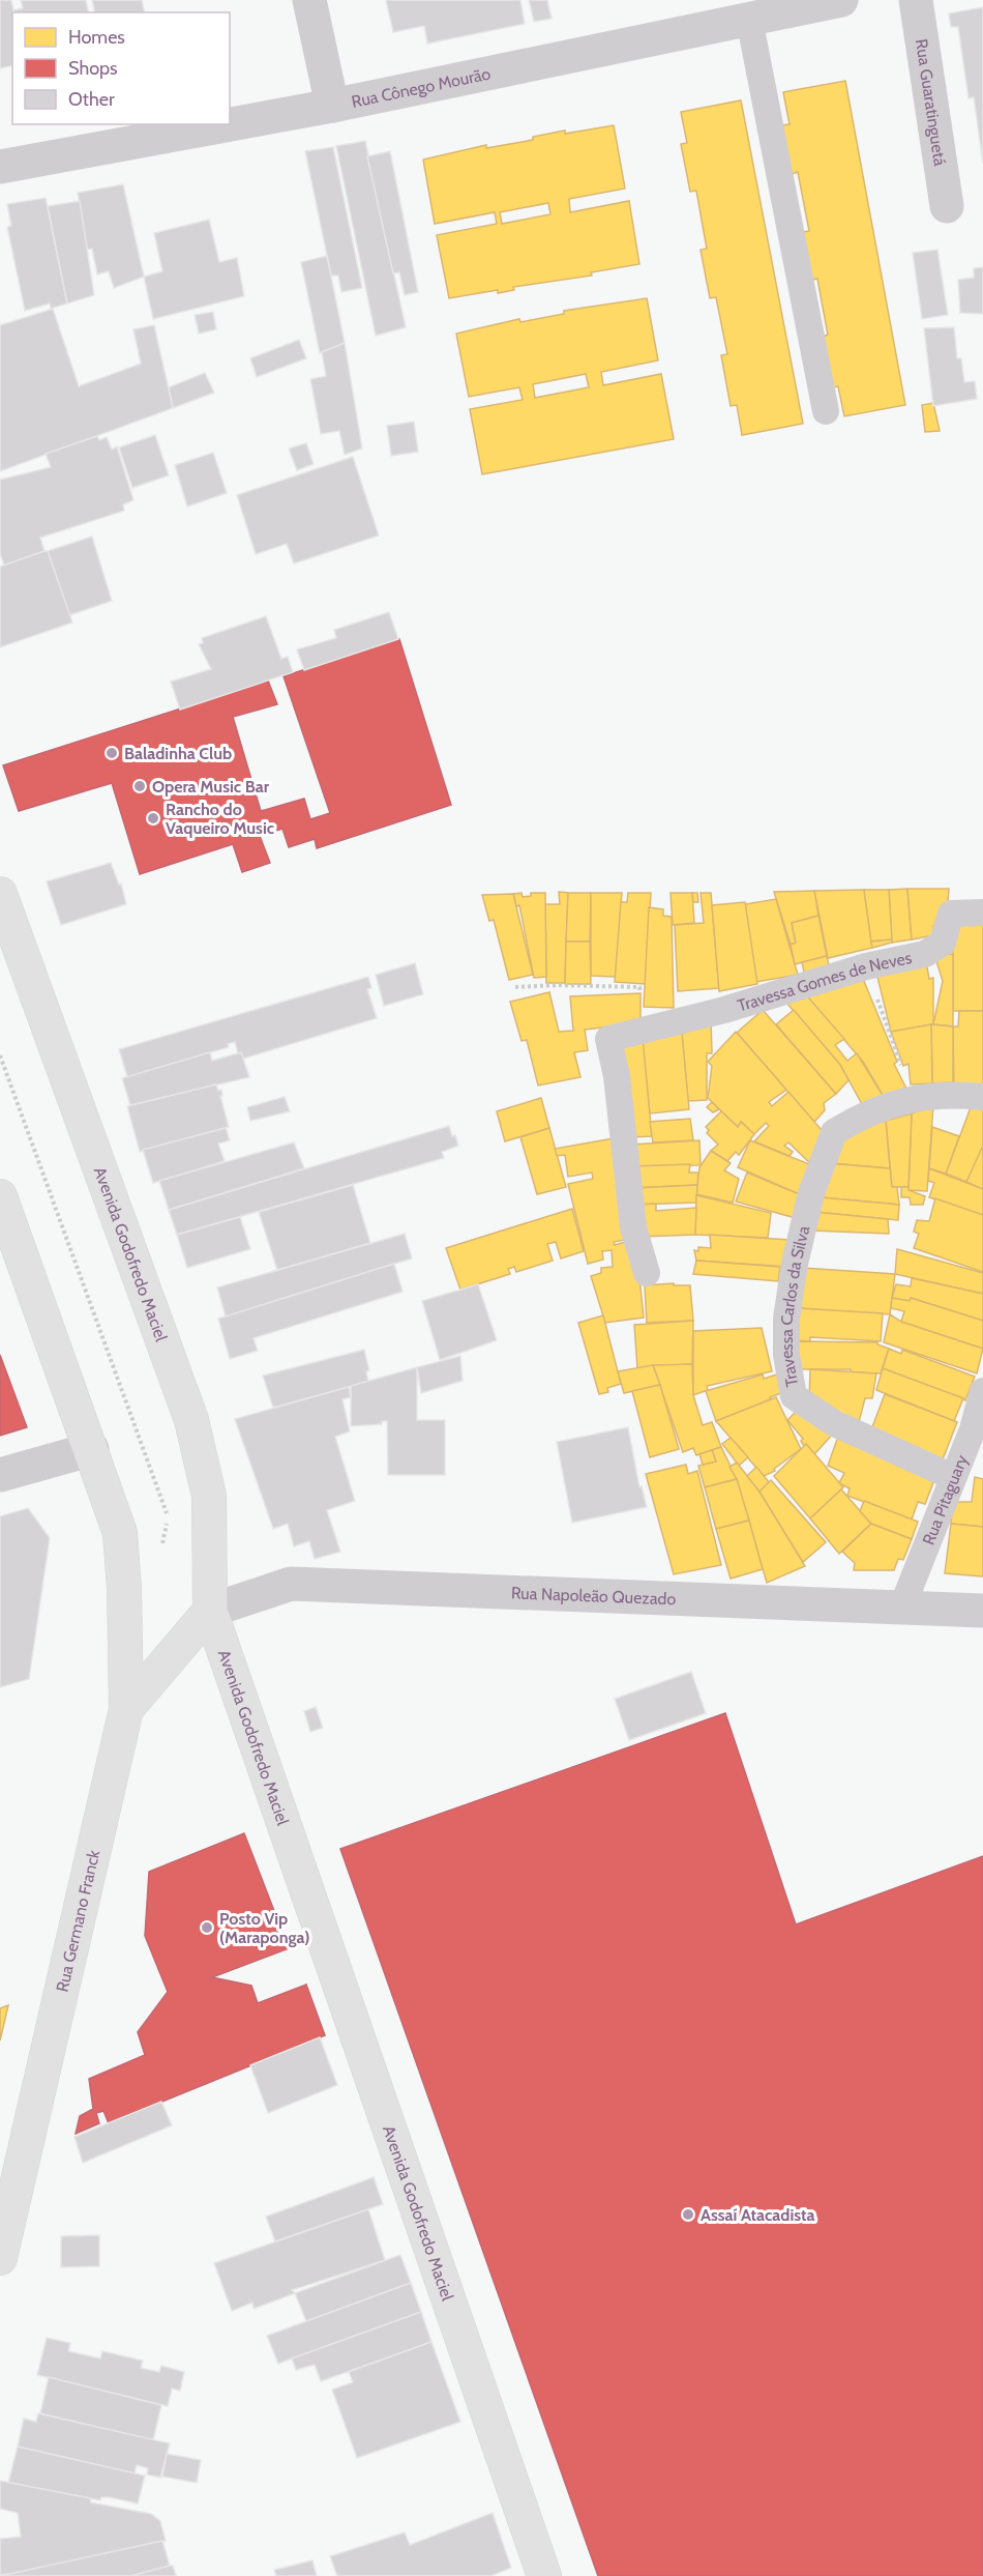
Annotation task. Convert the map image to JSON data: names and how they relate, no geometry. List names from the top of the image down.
{
  "streets": {
    "main road": ["Avenida Godofredo Maciel", "Rua Germano Franck"],
    "street": ["Rua Cônego Mourão", "Rua Guaratinguetá", "Rua Napoleão Quezado"],
    "lane": ["Travessa Gomes de Neves", "Travessa Carlos da Silva", "Rua Pitaguary"]
  },
  "crossings": [
    ["Avenida Godofredo Maciel", "Rua Napoleão Quezado"],
    ["Avenida Godofredo Maciel", "Rua Germano Franck"],
    ["Travessa Carlos da Silva", "Rua Pitaguary"],
    ["Rua Pitaguary", "Rua Napoleão Quezado"],
    ["Rua Napoleão Quezado", "Rua Germano Franck"]
  ],
  "places": [
    "Baladinha Club",
    "Opera Music Bar",
    "Rancho do Vaqueiro Music",
    "Posto Vip (Maraponga)",
    "Assaí Atacadista"
  ],
  "legend": ["Homes", "Shops", "Other"]
}
